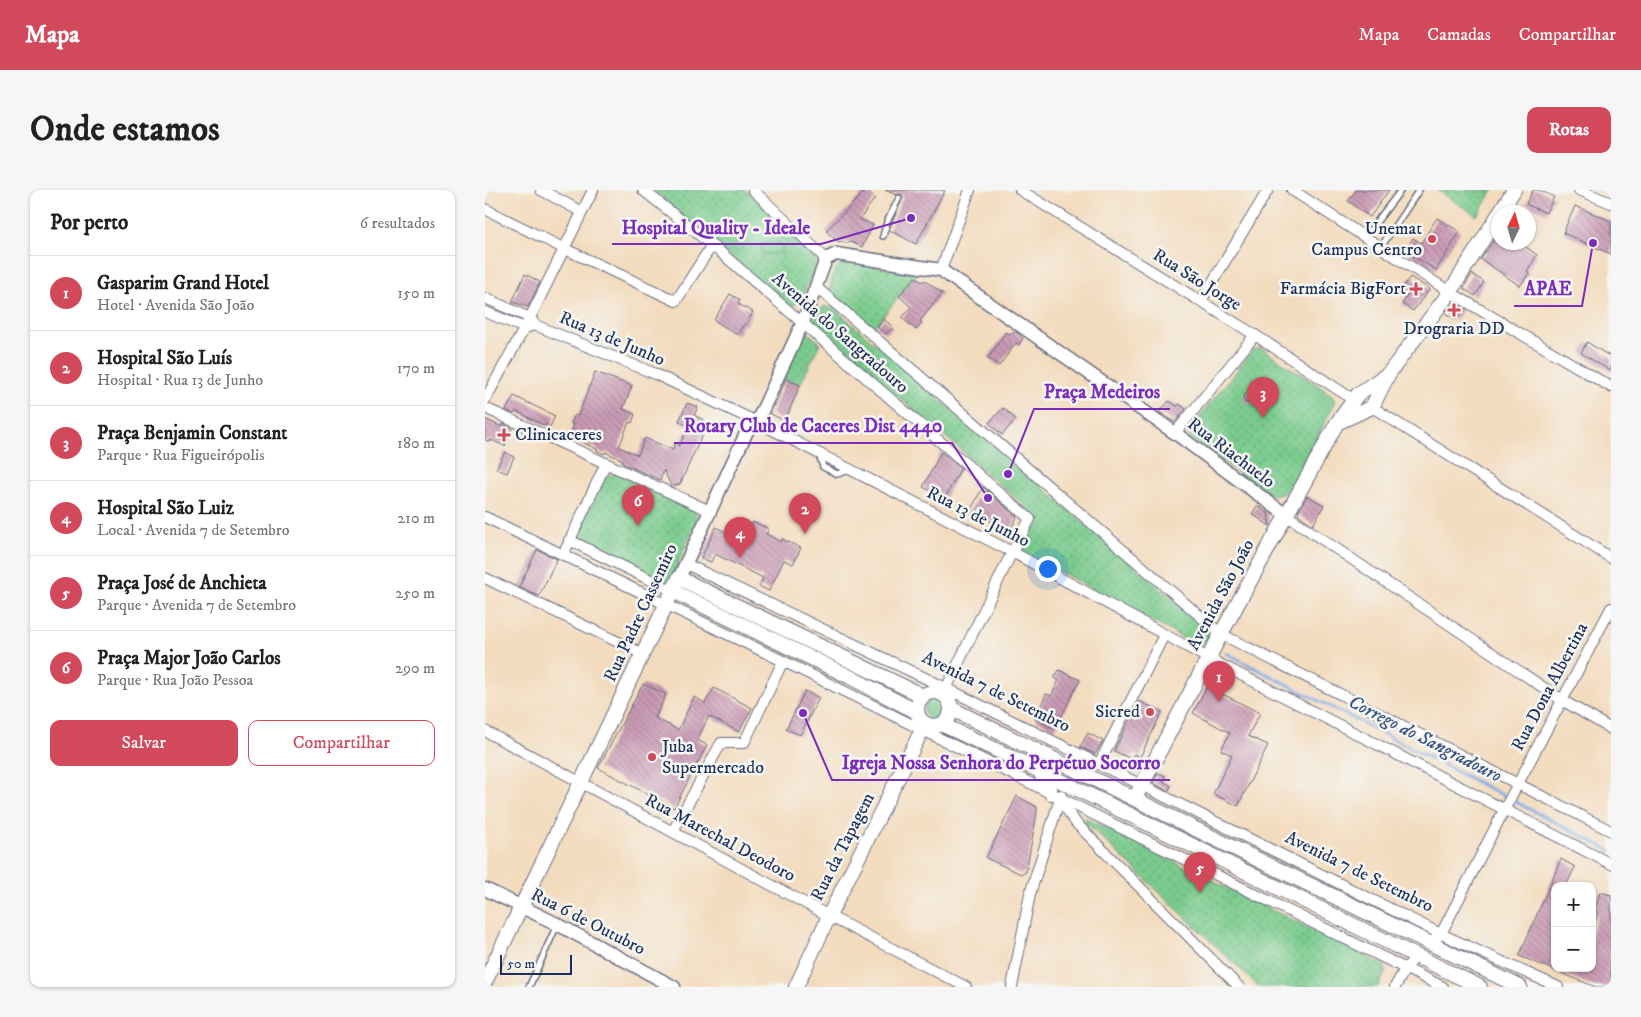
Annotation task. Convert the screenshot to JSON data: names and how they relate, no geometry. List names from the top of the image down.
{
  "streets": {
    "main road": [
      "Avenida São João",
      "Rua Padre Cassemiro",
      "Avenida 7 de Setembro",
      "Rua da Tapagem"
    ],
    "street": [
      "Rua São Jorge",
      "Avenida do Sangradouro",
      "Rua 13 de Junho",
      "Rua Riachuelo",
      "Rua Dona Albertina",
      "Rua Marechal Deodoro",
      "Rua 6 de Outubro"
    ]
  },
  "crossings": [
    ["Rua São Jorge", "Avenida São João"],
    ["Avenida do Sangradouro", "Rua 13 de Junho"],
    ["Avenida do Sangradouro", "Rua Padre Cassemiro"],
    ["Rua 13 de Junho", "Avenida São João"],
    ["Rua 13 de Junho", "Rua Padre Cassemiro"],
    ["Rua 13 de Junho", "Rua Dona Albertina"],
    ["Rua Riachuelo", "Avenida São João"],
    ["Rua Riachuelo", "Rua Padre Cassemiro"],
    ["Rua Riachuelo", "Rua Dona Albertina"],
    ["Avenida São João", "Avenida 7 de Setembro"],
    ["Rua Padre Cassemiro", "Avenida 7 de Setembro"],
    ["Rua Padre Cassemiro", "Rua Marechal Deodoro"],
    ["Rua Padre Cassemiro", "Rua 6 de Outubro"],
    ["Rua Dona Albertina", "Avenida 7 de Setembro"],
    ["Avenida 7 de Setembro", "Rua da Tapagem"],
    ["Rua Marechal Deodoro", "Rua da Tapagem"]
  ],
  "water": ["Corrego do Sangradouro"],
  "places": {
    "other": [
      "Hospital Quality - Ideale",
      "Unemat Campus Centro",
      "APAE",
      "Praça Medeiros",
      "Rotary Club de Caceres Dist 4440",
      "Sicred",
      "Igreja Nossa Senhora do Perpétuo Socorro",
      "Juba Supermercado"
    ],
    "health": ["Farmácia BigFort", "Drograria DD", "Clinicaceres"]
  },
  "scale_bar": "50 m",
  "north": "top",
  "page": {
    "header": "Mapa",
    "nav": ["Mapa", "Camadas", "Compartilhar"],
    "buttons": [
      "Rotas",
      ["Salvar", "Compartilhar"]
    ],
    "title": "Onde estamos",
    "heading": ["Por perto", "6 resultados"],
    "list": [
      {
        "mark": "1",
        "name": "Gasparim Grand Hotel",
        "note": "Hotel · Avenida São João",
        "value": "150 m"
      },
      {
        "mark": "2",
        "name": "Hospital São Luís",
        "note": "Hospital · Rua 13 de Junho",
        "value": "170 m"
      },
      {
        "mark": "3",
        "name": "Praça Benjamin Constant",
        "note": "Parque · Rua Figueirópolis",
        "value": "180 m"
      },
      {
        "mark": "4",
        "name": "Hospital São Luiz",
        "note": "Local · Avenida 7 de Setembro",
        "value": "210 m"
      },
      {
        "mark": "5",
        "name": "Praça José de Anchieta",
        "note": "Parque · Avenida 7 de Setembro",
        "value": "250 m"
      },
      {
        "mark": "6",
        "name": "Praça Major João Carlos",
        "note": "Parque · Rua João Pessoa",
        "value": "290 m"
      }
    ],
    "pins": [
      "3",
      "6",
      "2",
      "4",
      "1",
      "5"
    ],
    "map_buttons": ["+", "−"],
    "scale": "50 m"
  }
}
